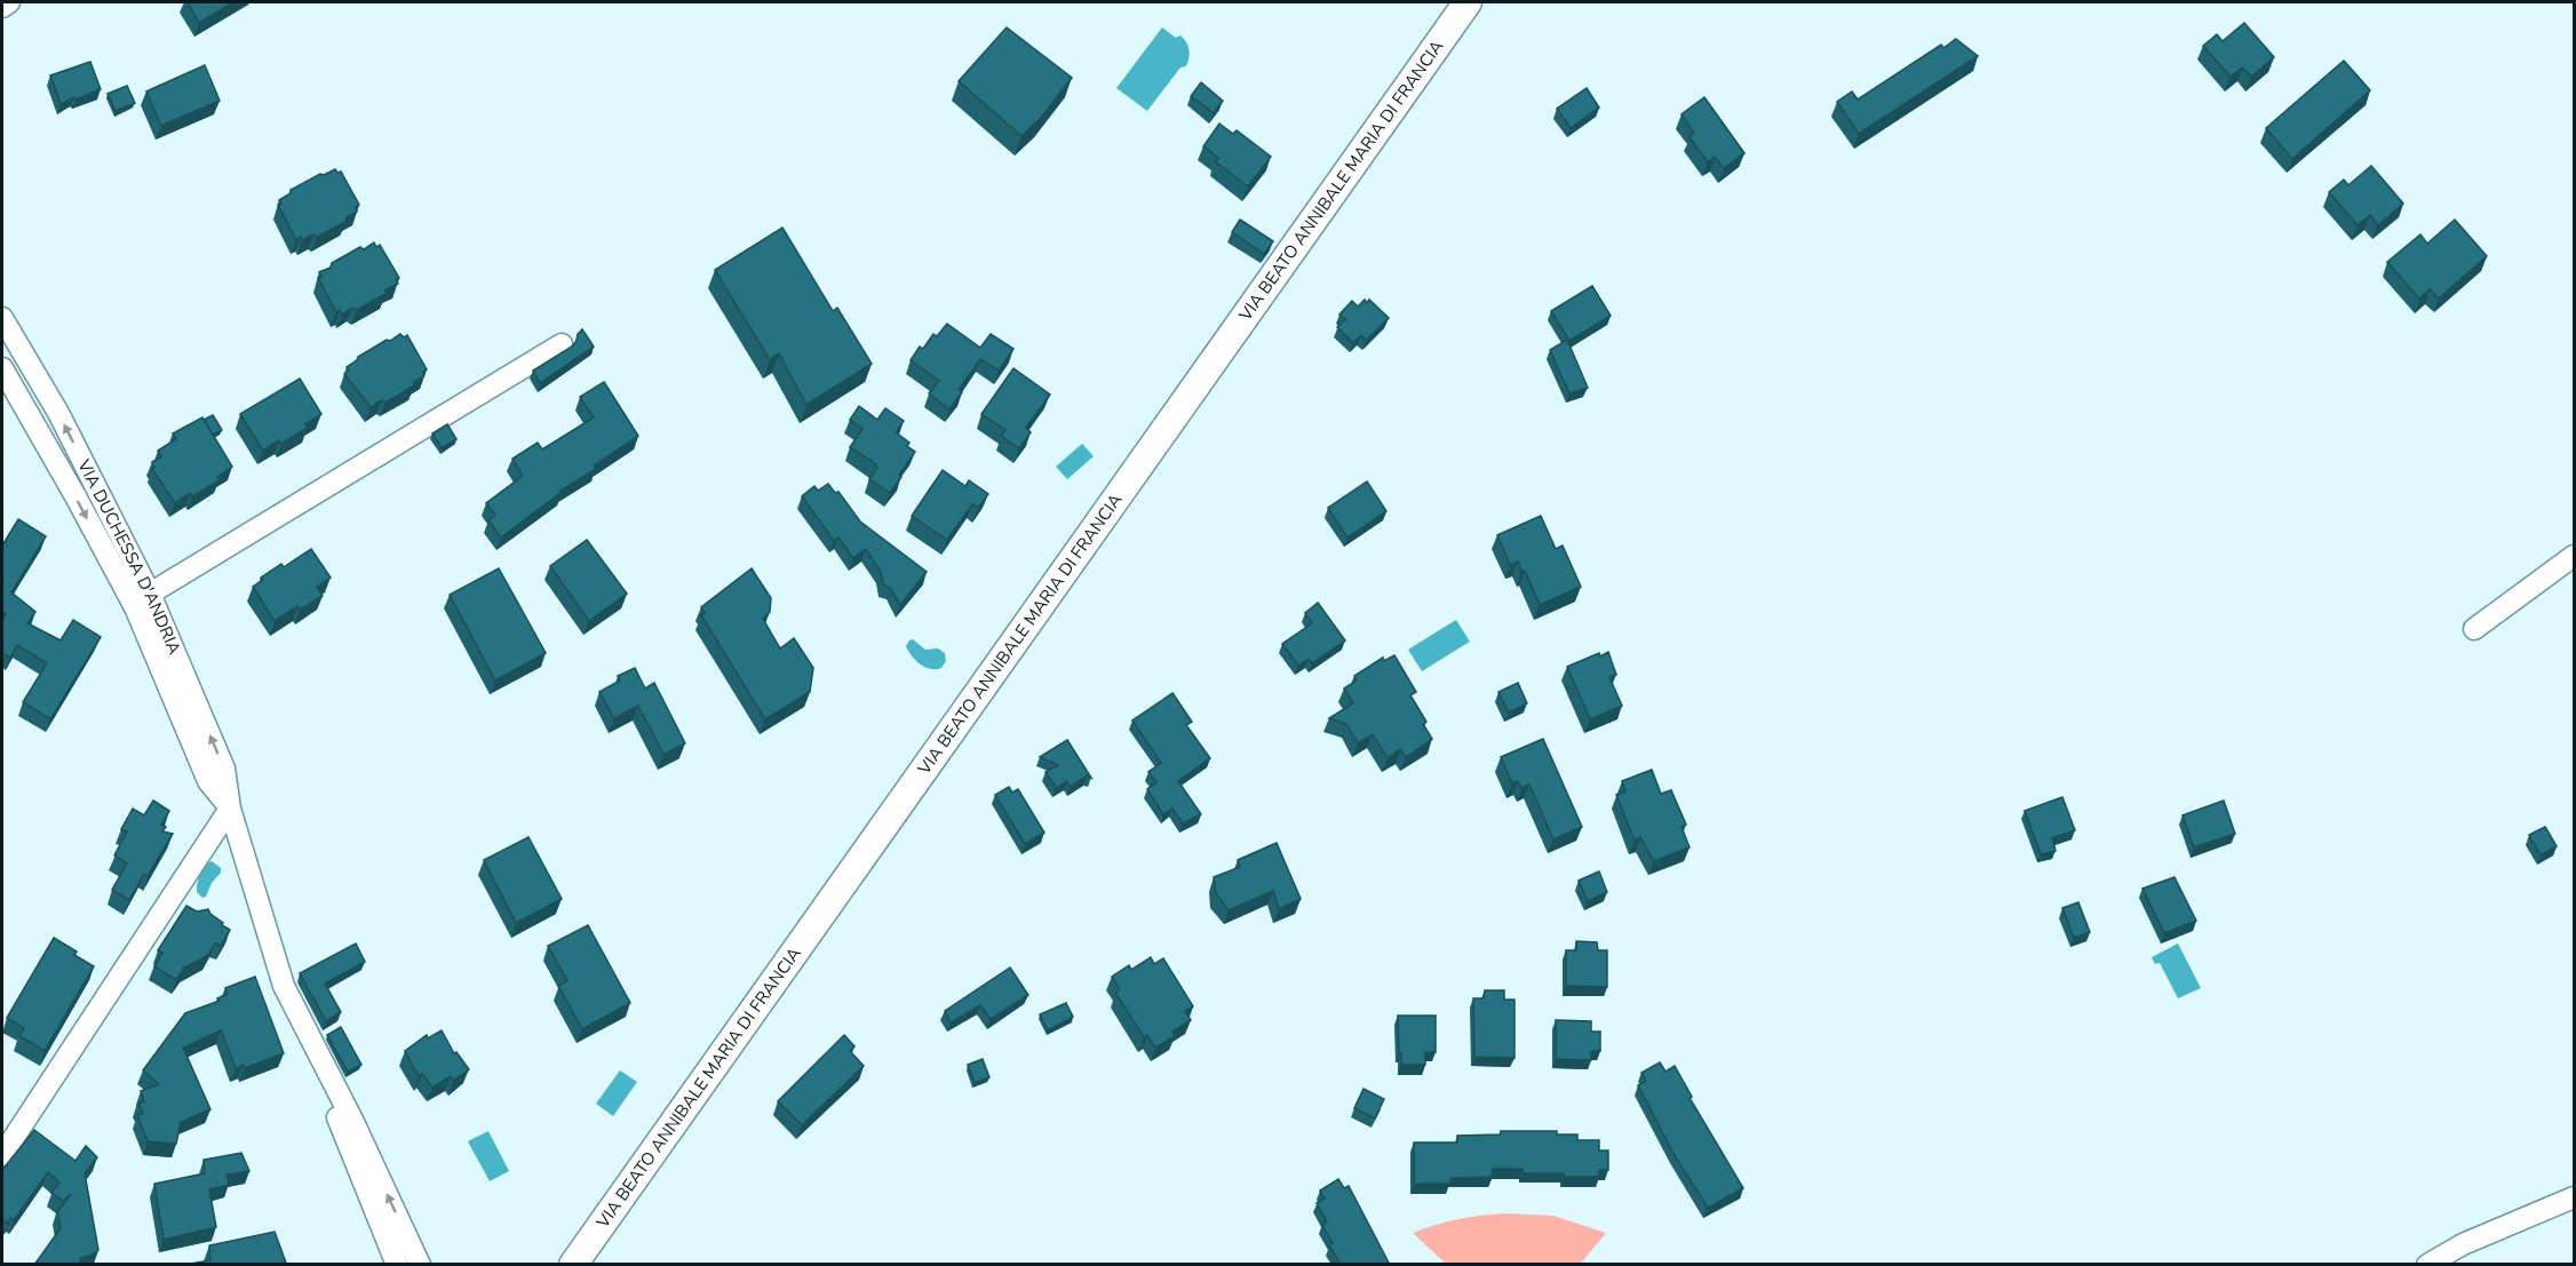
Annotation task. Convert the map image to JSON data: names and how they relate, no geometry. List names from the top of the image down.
{
  "streets": {
    "main road": ["VIA BEATO ANNIBALE MARIA DI FRANCIA"],
    "street": ["VIA DUCHESSA D'ANDRIA"]
  }
}
